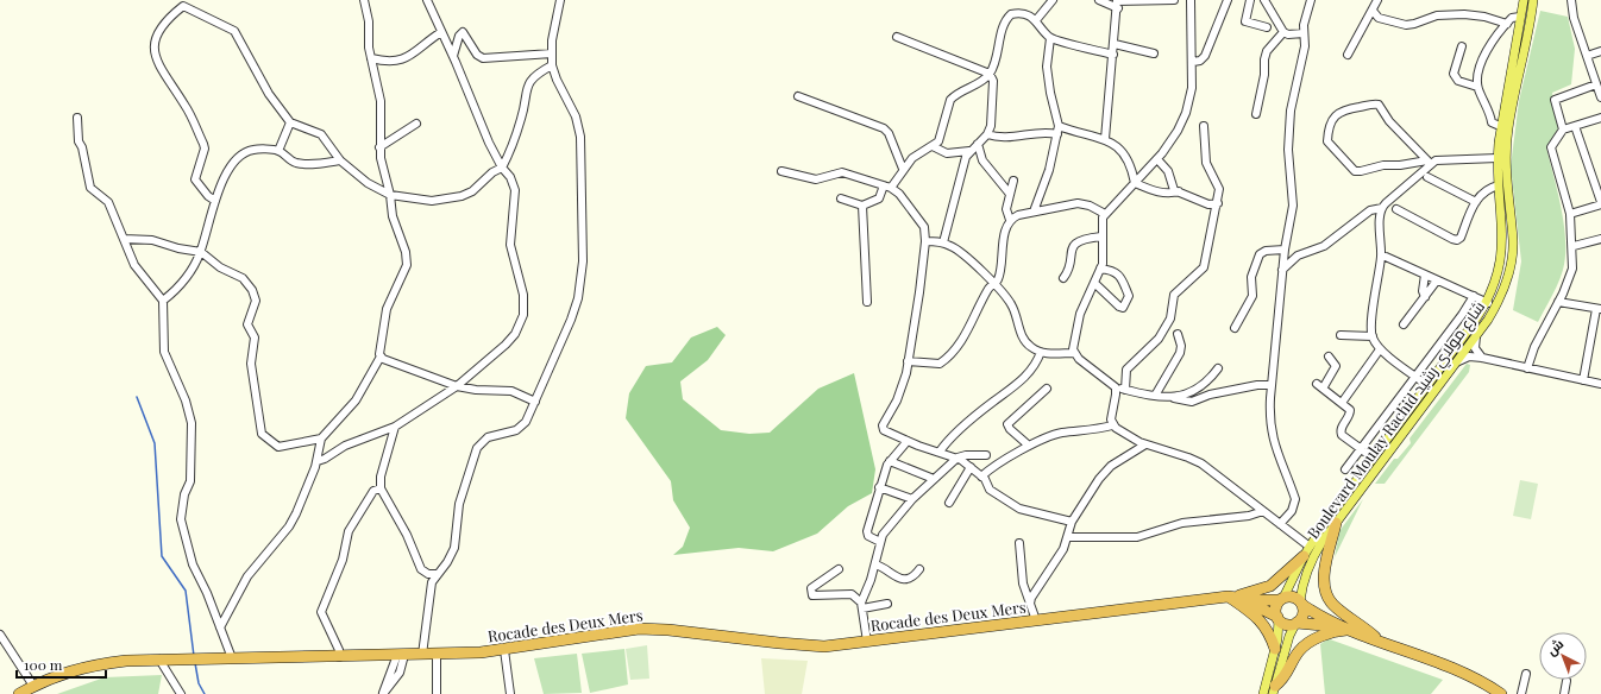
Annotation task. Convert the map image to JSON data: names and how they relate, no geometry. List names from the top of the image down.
{
  "streets": {
    "highway": ["Rocade des Deux Mers"],
    "main road": ["Boulevard Moulay Rachid شارع مولاي رشيد"]
  },
  "crossings": [
    ["Boulevard Moulay Rachid شارع مولاي رشيد", "Rocade des Deux Mers"]
  ],
  "scale_bar": "100 m",
  "north": "top left"
}
